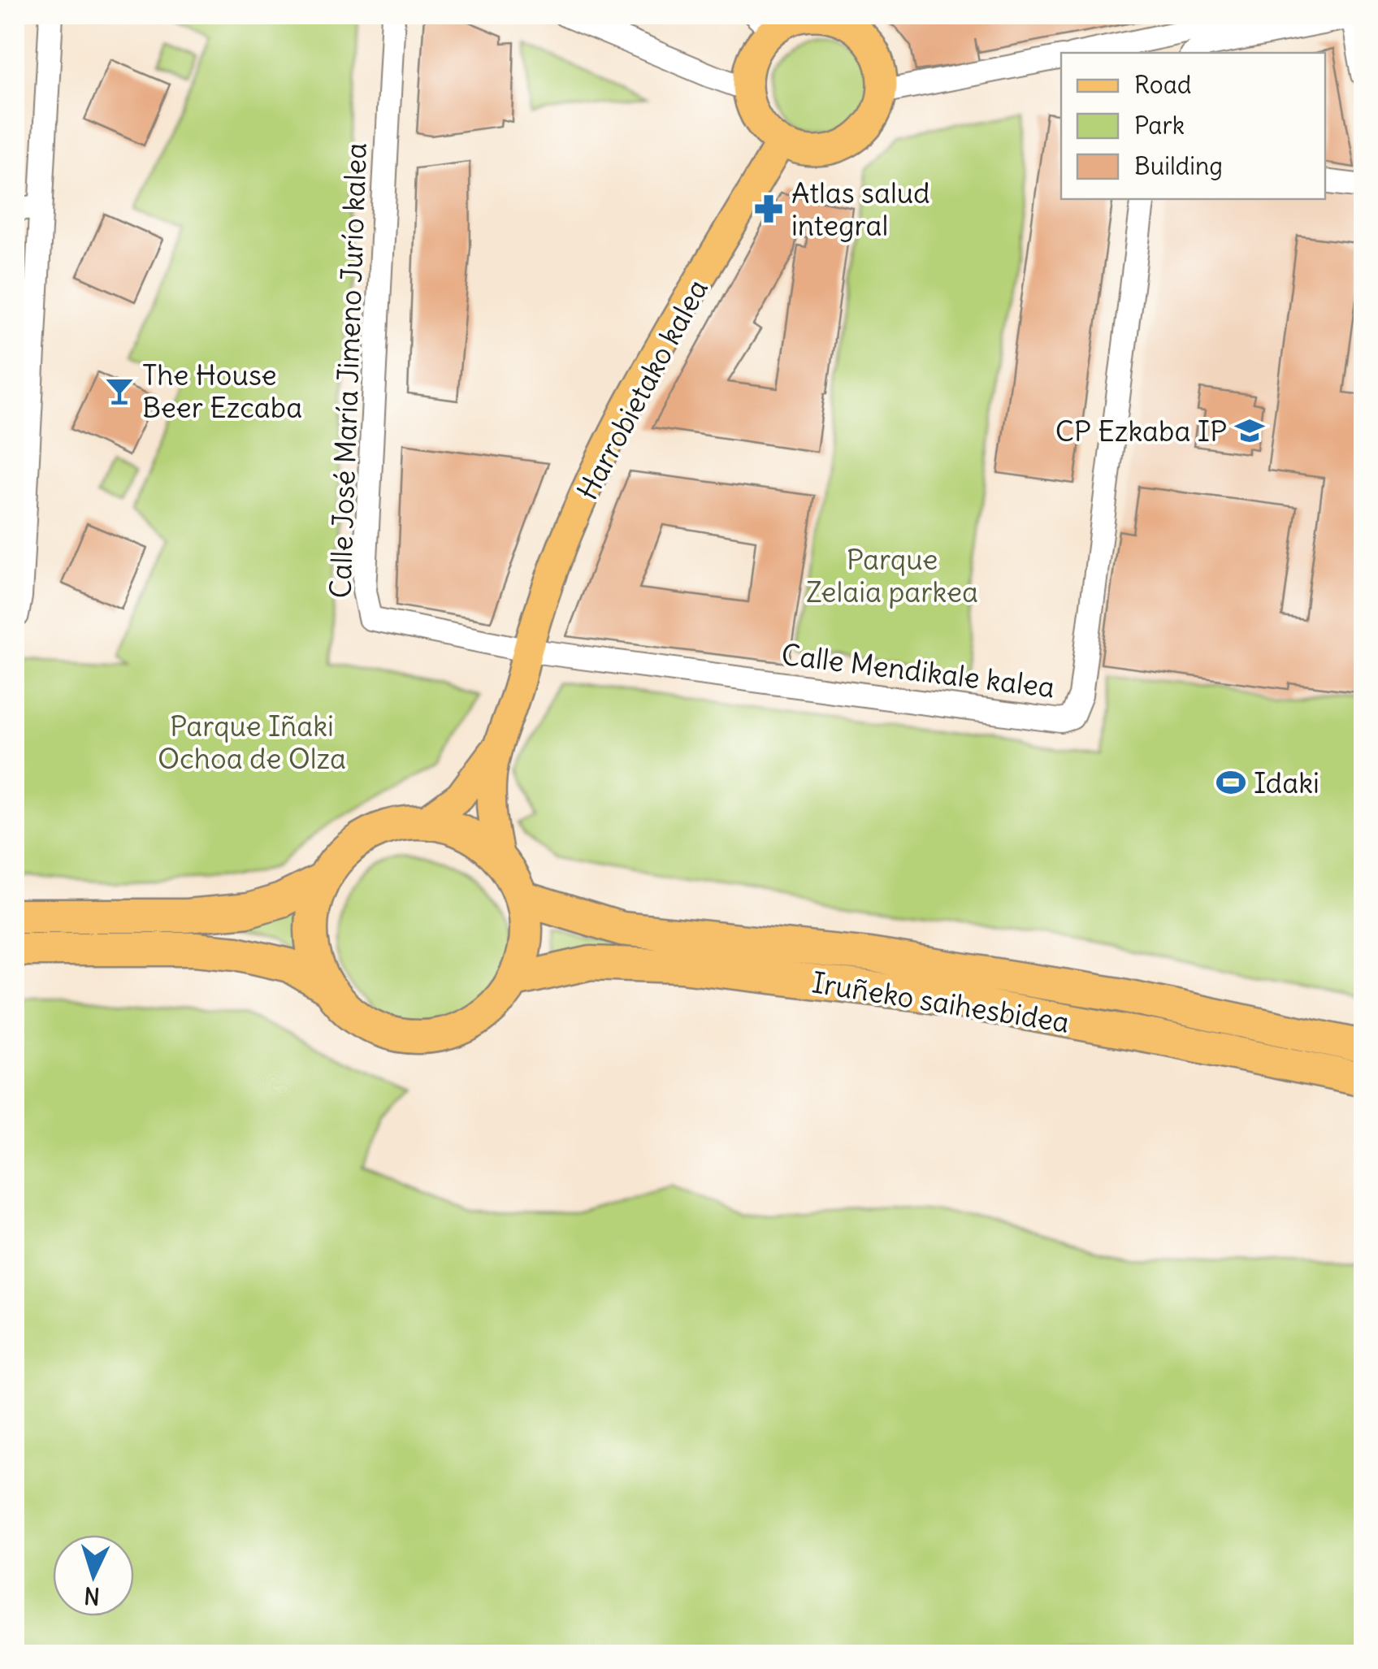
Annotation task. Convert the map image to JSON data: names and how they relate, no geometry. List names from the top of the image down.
{
  "streets": {
    "highway": ["Iruñeko saihesbidea"],
    "main road": ["Harrobietako kalea"],
    "street": ["Calle José María Jimeno Jurío kalea", "Calle Mendikale kalea"]
  },
  "crossings": [
    ["Calle José María Jimeno Jurío kalea", "Harrobietako kalea"],
    ["Calle José María Jimeno Jurío kalea", "Calle Mendikale kalea"],
    ["Harrobietako kalea", "Calle Mendikale kalea"],
    ["Harrobietako kalea", "Iruñeko saihesbidea"]
  ],
  "parks": ["Parque Zelaia parkea", "Parque Iñaki Ochoa de Olza"],
  "places": {
    "pharmacy": ["Atlas salud integral"],
    "bar": ["The House Beer Ezcaba"],
    "school or university": ["CP Ezkaba IP"],
    "sports": ["Idaki"]
  },
  "legend": ["Road", "Park", "Building"],
  "north": "bottom"
}
